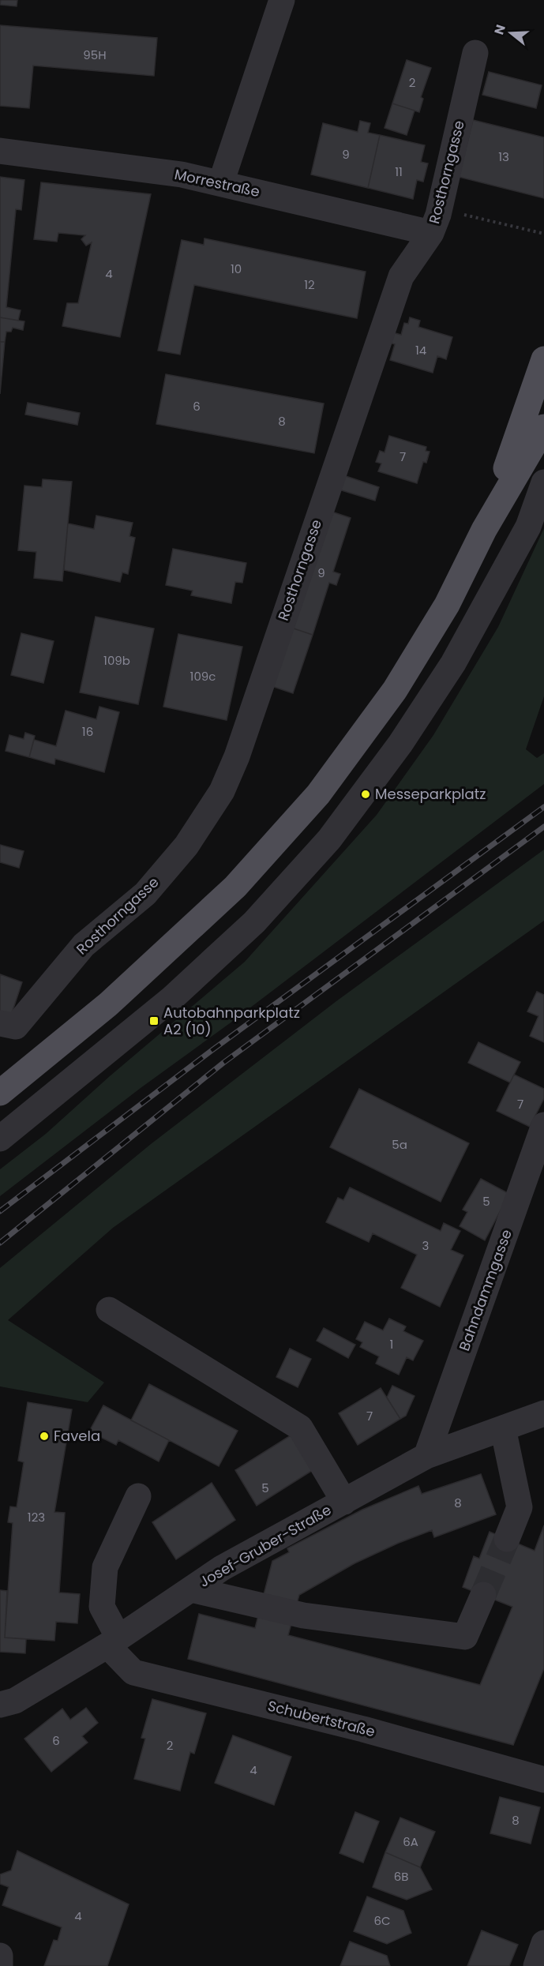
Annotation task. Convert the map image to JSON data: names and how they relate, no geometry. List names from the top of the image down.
{
  "streets": {
    "street": [
      "Rosthorngasse",
      "Morrestraße",
      "Bahndammgasse",
      "Josef-Gruber-Straße",
      "Schubertstraße"
    ]
  },
  "crossings": [
    ["Rosthorngasse", "Morrestraße"],
    ["Bahndammgasse", "Josef-Gruber-Straße"],
    ["Josef-Gruber-Straße", "Schubertstraße"]
  ],
  "places": {
    "other": ["Messeparkplatz", "Favela"],
    "transit": ["Autobahnparkplatz A2 (10)"]
  },
  "house_numbers": [
    "95H",
    "2",
    "9",
    "13",
    "11",
    "10",
    "4",
    "12",
    "14",
    "6",
    "8",
    "7",
    "9",
    "109b",
    "109c",
    "16",
    "7",
    "5a",
    "5",
    "3",
    "1",
    "7",
    "5",
    "8",
    "123",
    "6",
    "2",
    "4",
    "8",
    "6A",
    "6B",
    "4",
    "6C"
  ],
  "north": "left"
}
